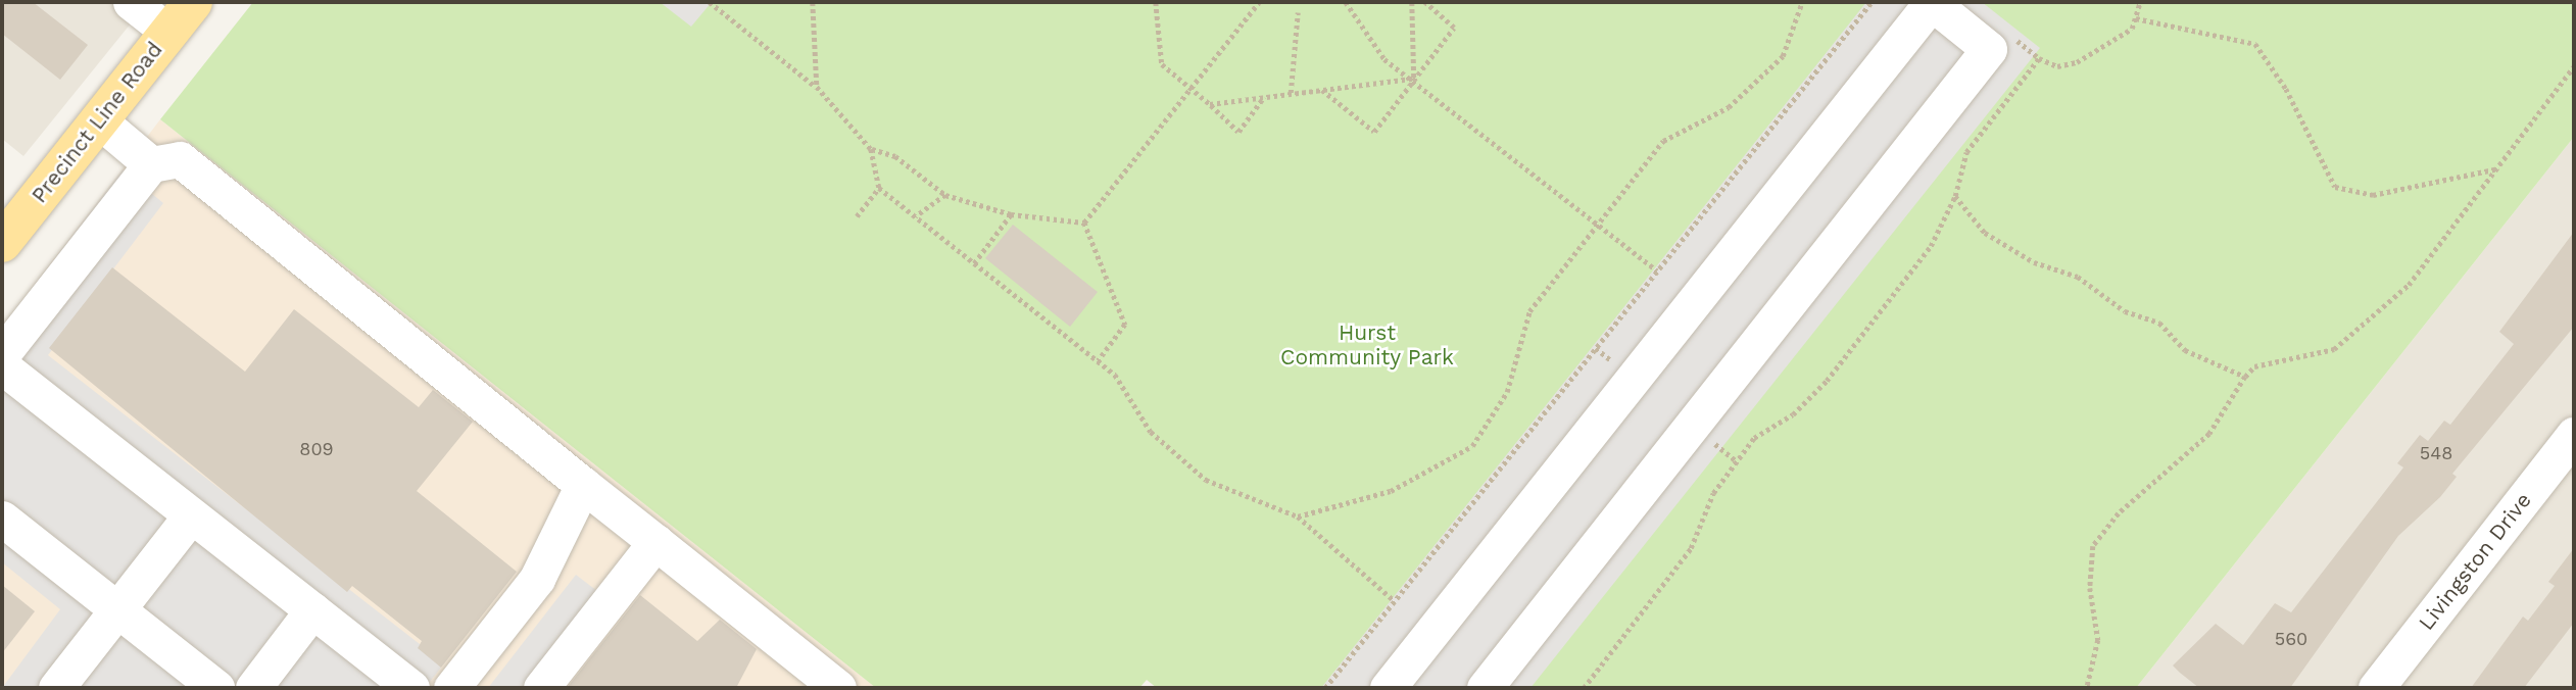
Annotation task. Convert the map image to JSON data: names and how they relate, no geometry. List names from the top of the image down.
{
  "streets": {
    "main road": ["Precinct Line Road"],
    "street": ["Livingston Drive"]
  },
  "parks": ["Hurst Community Park"],
  "house_numbers": ["809", "548", "560"]
}
